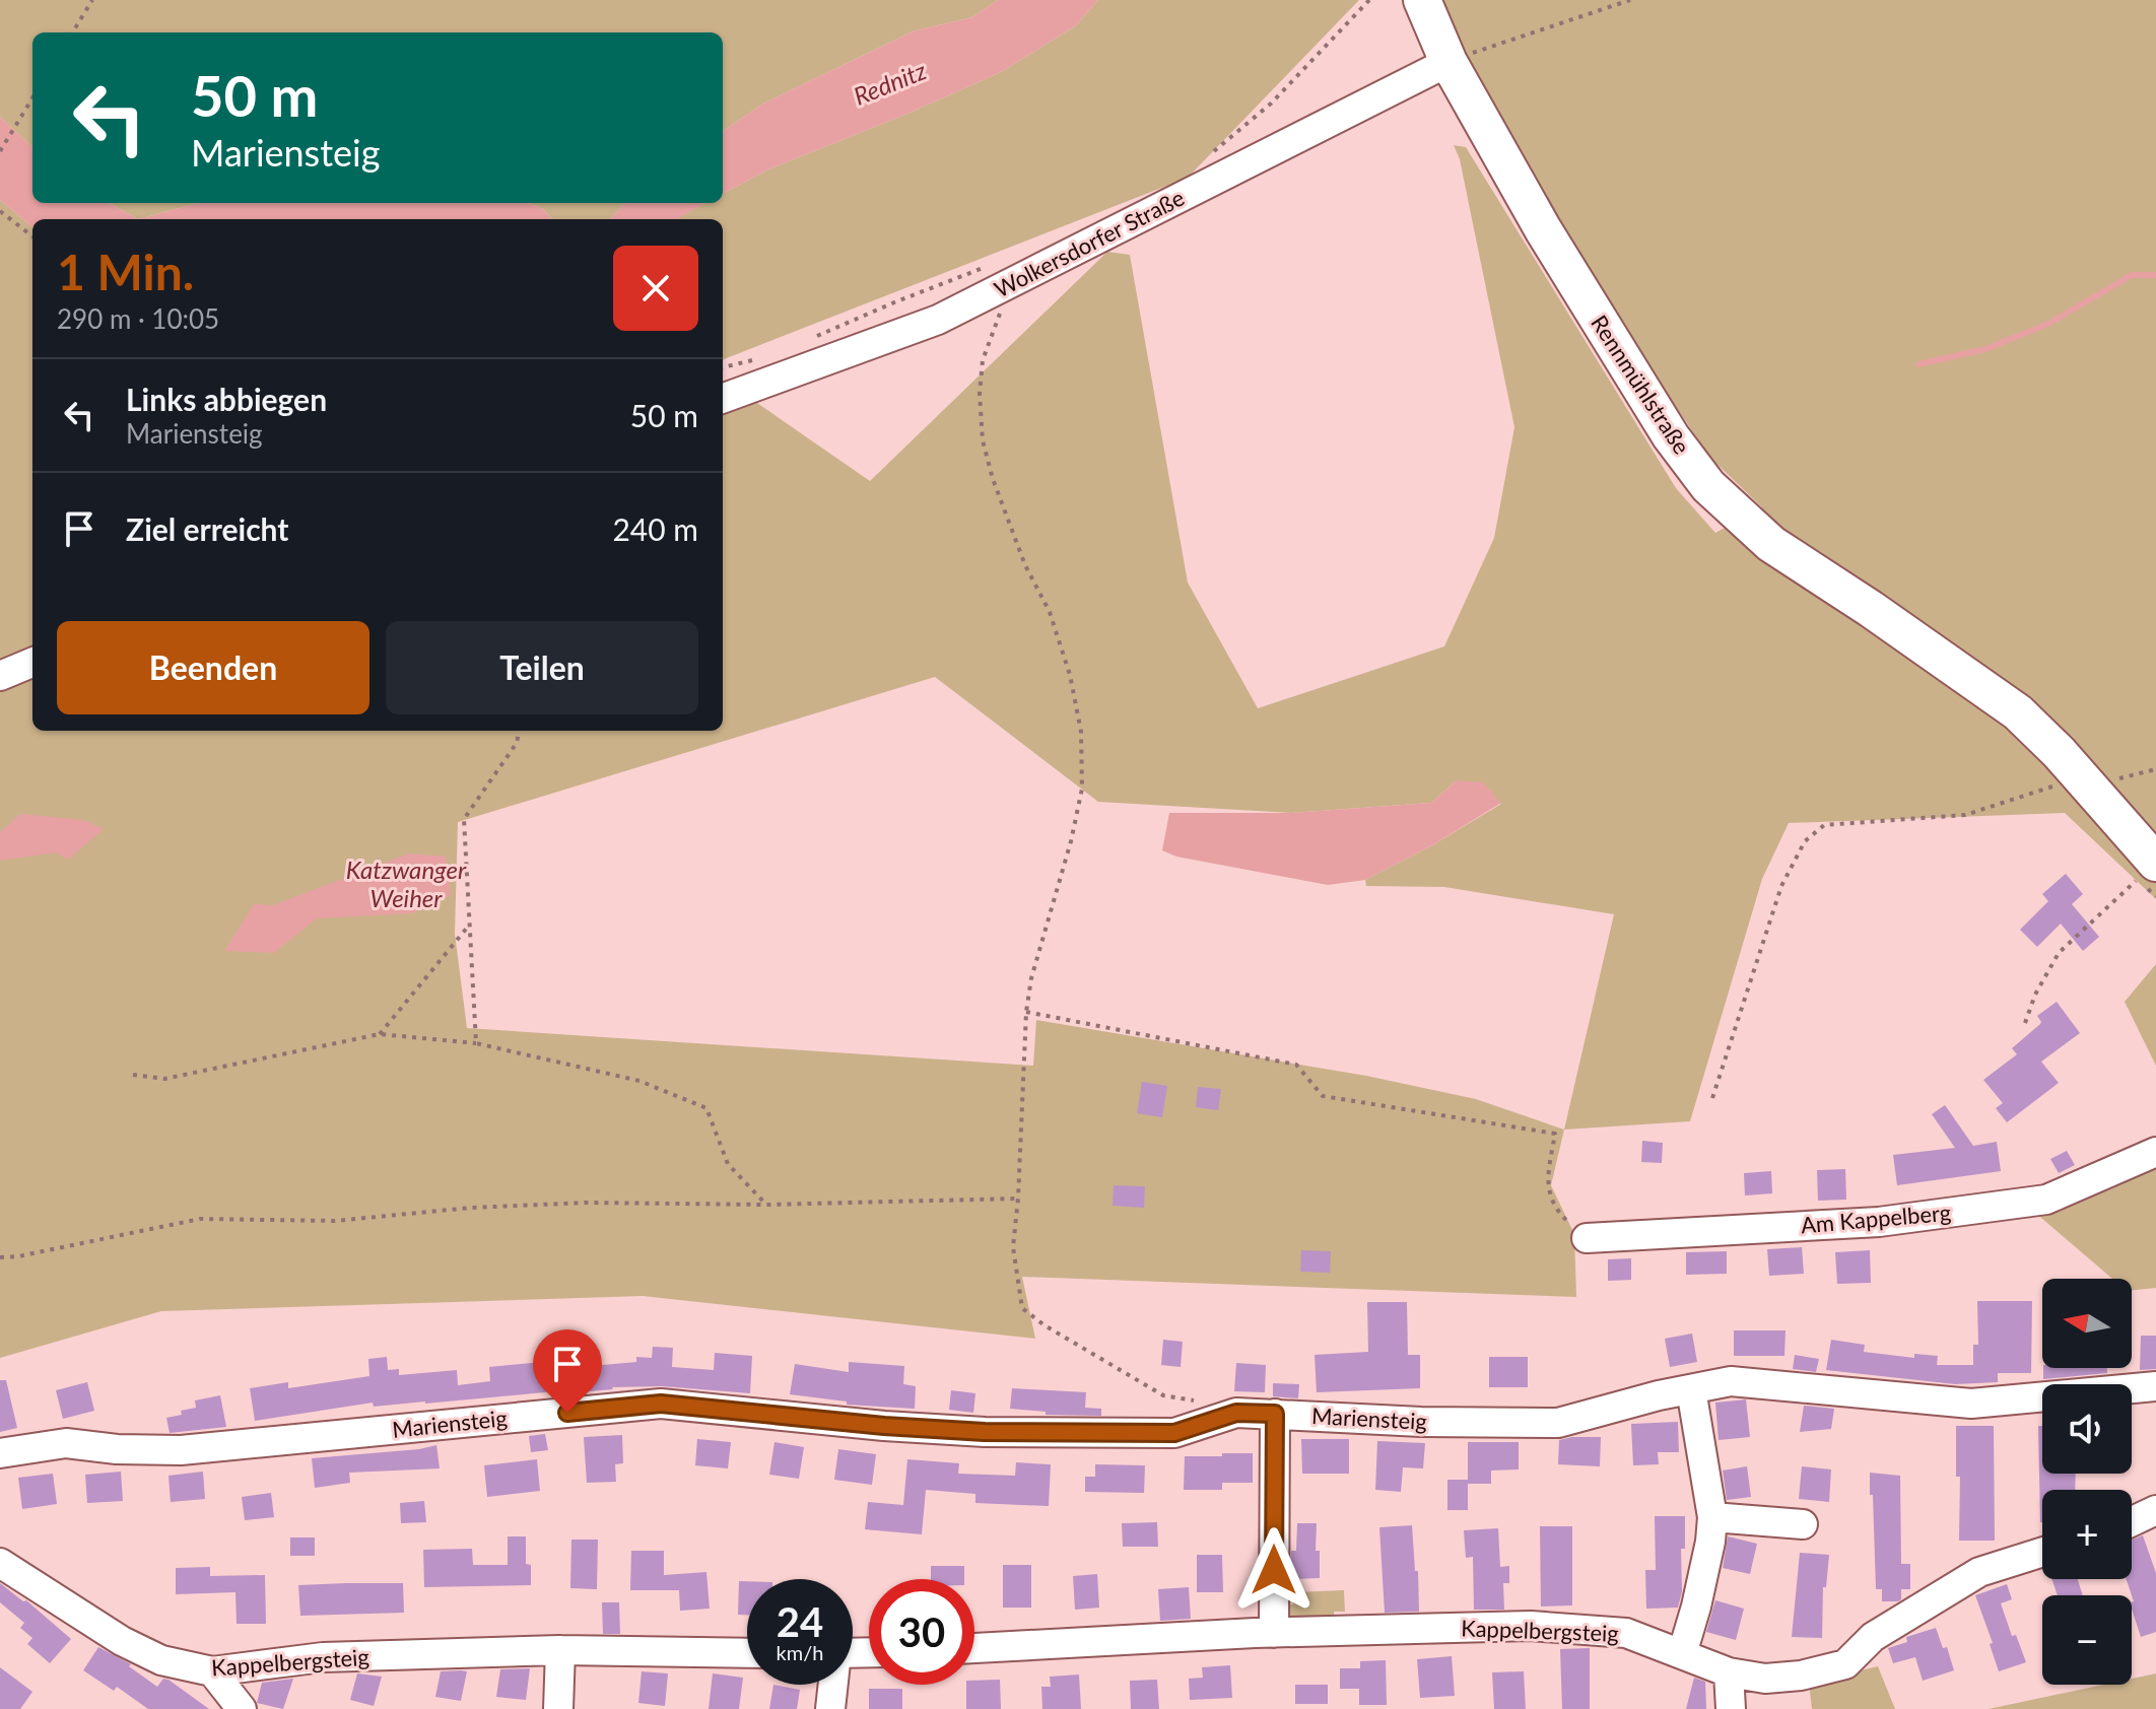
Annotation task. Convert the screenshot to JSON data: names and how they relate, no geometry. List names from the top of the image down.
{
  "streets": {
    "main road": ["Rennmühlstraße"],
    "street": [
      "Wolkersdorfer Straße",
      "Am Kappelberg",
      "Mariensteig",
      "Kappelbergsteig"
    ]
  },
  "crossings": [
    ["Wolkersdorfer Straße", "Rennmühlstraße"]
  ],
  "water": ["Rednitz", "Katzwanger Weiher"],
  "north": "left",
  "page": {
    "turn": ["50 m", "Mariensteig"],
    "heading": ["1 Min.", "290 m · 10:05"],
    "list": [
      {
        "name": "Links abbiegen",
        "note": "Mariensteig",
        "value": "50 m"
      },
      {
        "name": "Ziel erreicht",
        "value": "240 m"
      }
    ],
    "buttons": ["Beenden", "Teilen"],
    "map_buttons": ["+", "−"],
    "speed": "24 km/h",
    "limit": "30"
  }
}
